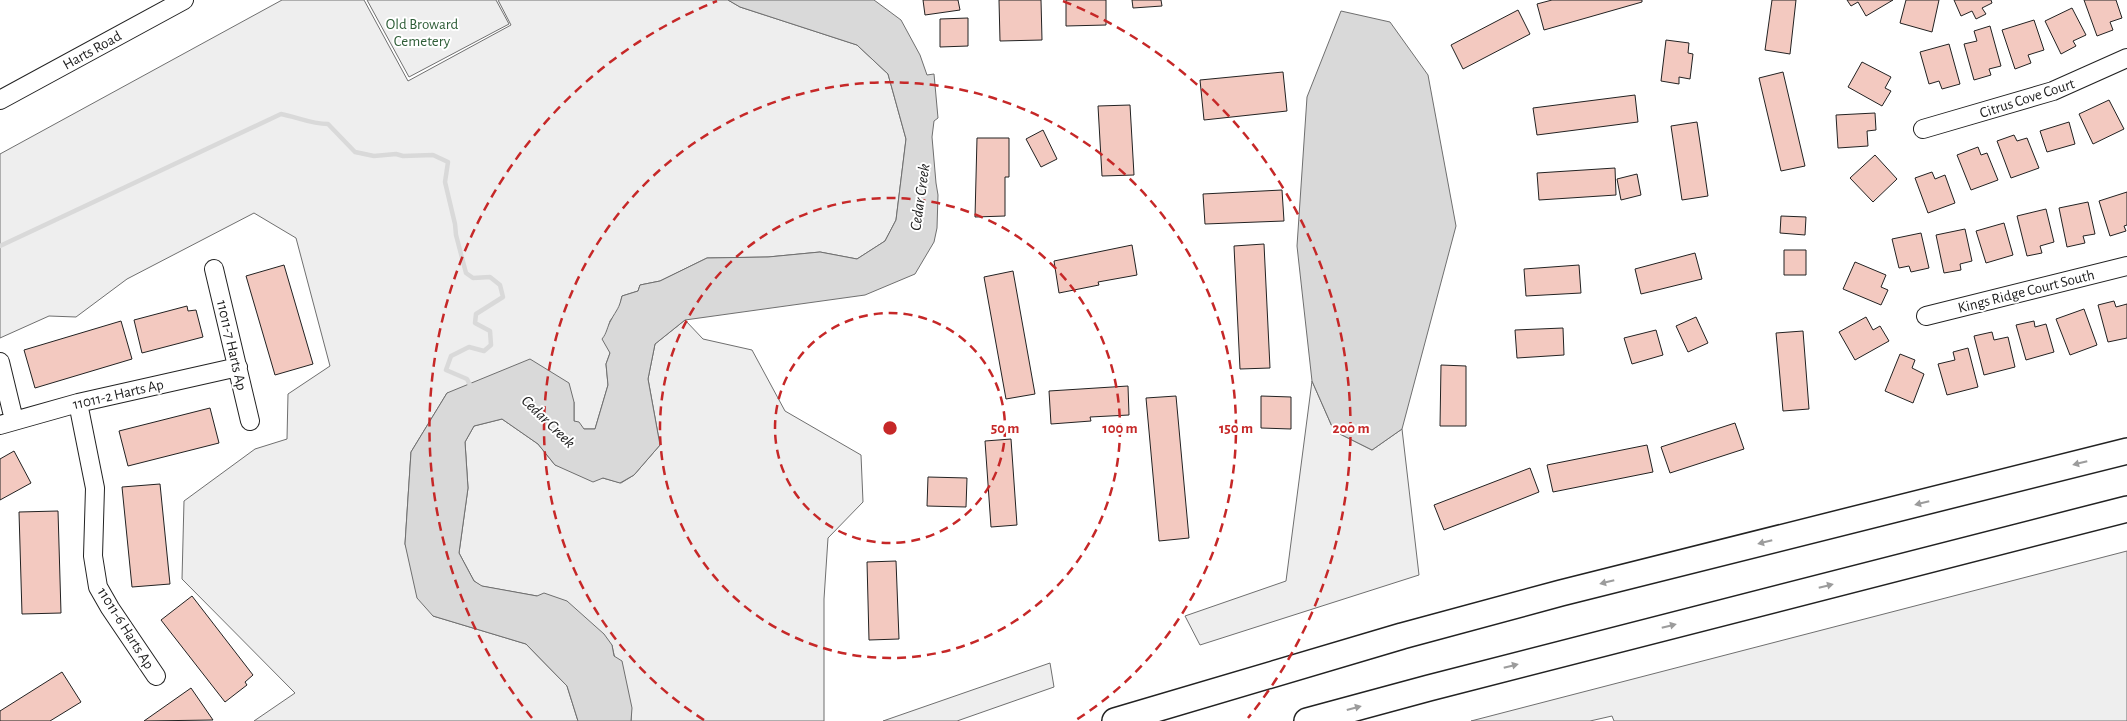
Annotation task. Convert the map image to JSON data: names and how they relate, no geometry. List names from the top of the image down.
{
  "streets": {
    "street": [
      "Harts Road",
      "Citrus Cove Court",
      "Kings Ridge Court South",
      "11011-7 Harts Ap",
      "11011-2 Harts Ap",
      "11011-6 Harts Ap"
    ]
  },
  "crossings": [
    ["11011-7 Harts Ap", "11011-2 Harts Ap"],
    ["11011-2 Harts Ap", "11011-6 Harts Ap"]
  ],
  "water": ["Cedar Creek"],
  "parks": ["Old Broward Cemetery"],
  "rings": [
    "50 m",
    "100 m",
    "150 m",
    "200 m"
  ]
}
